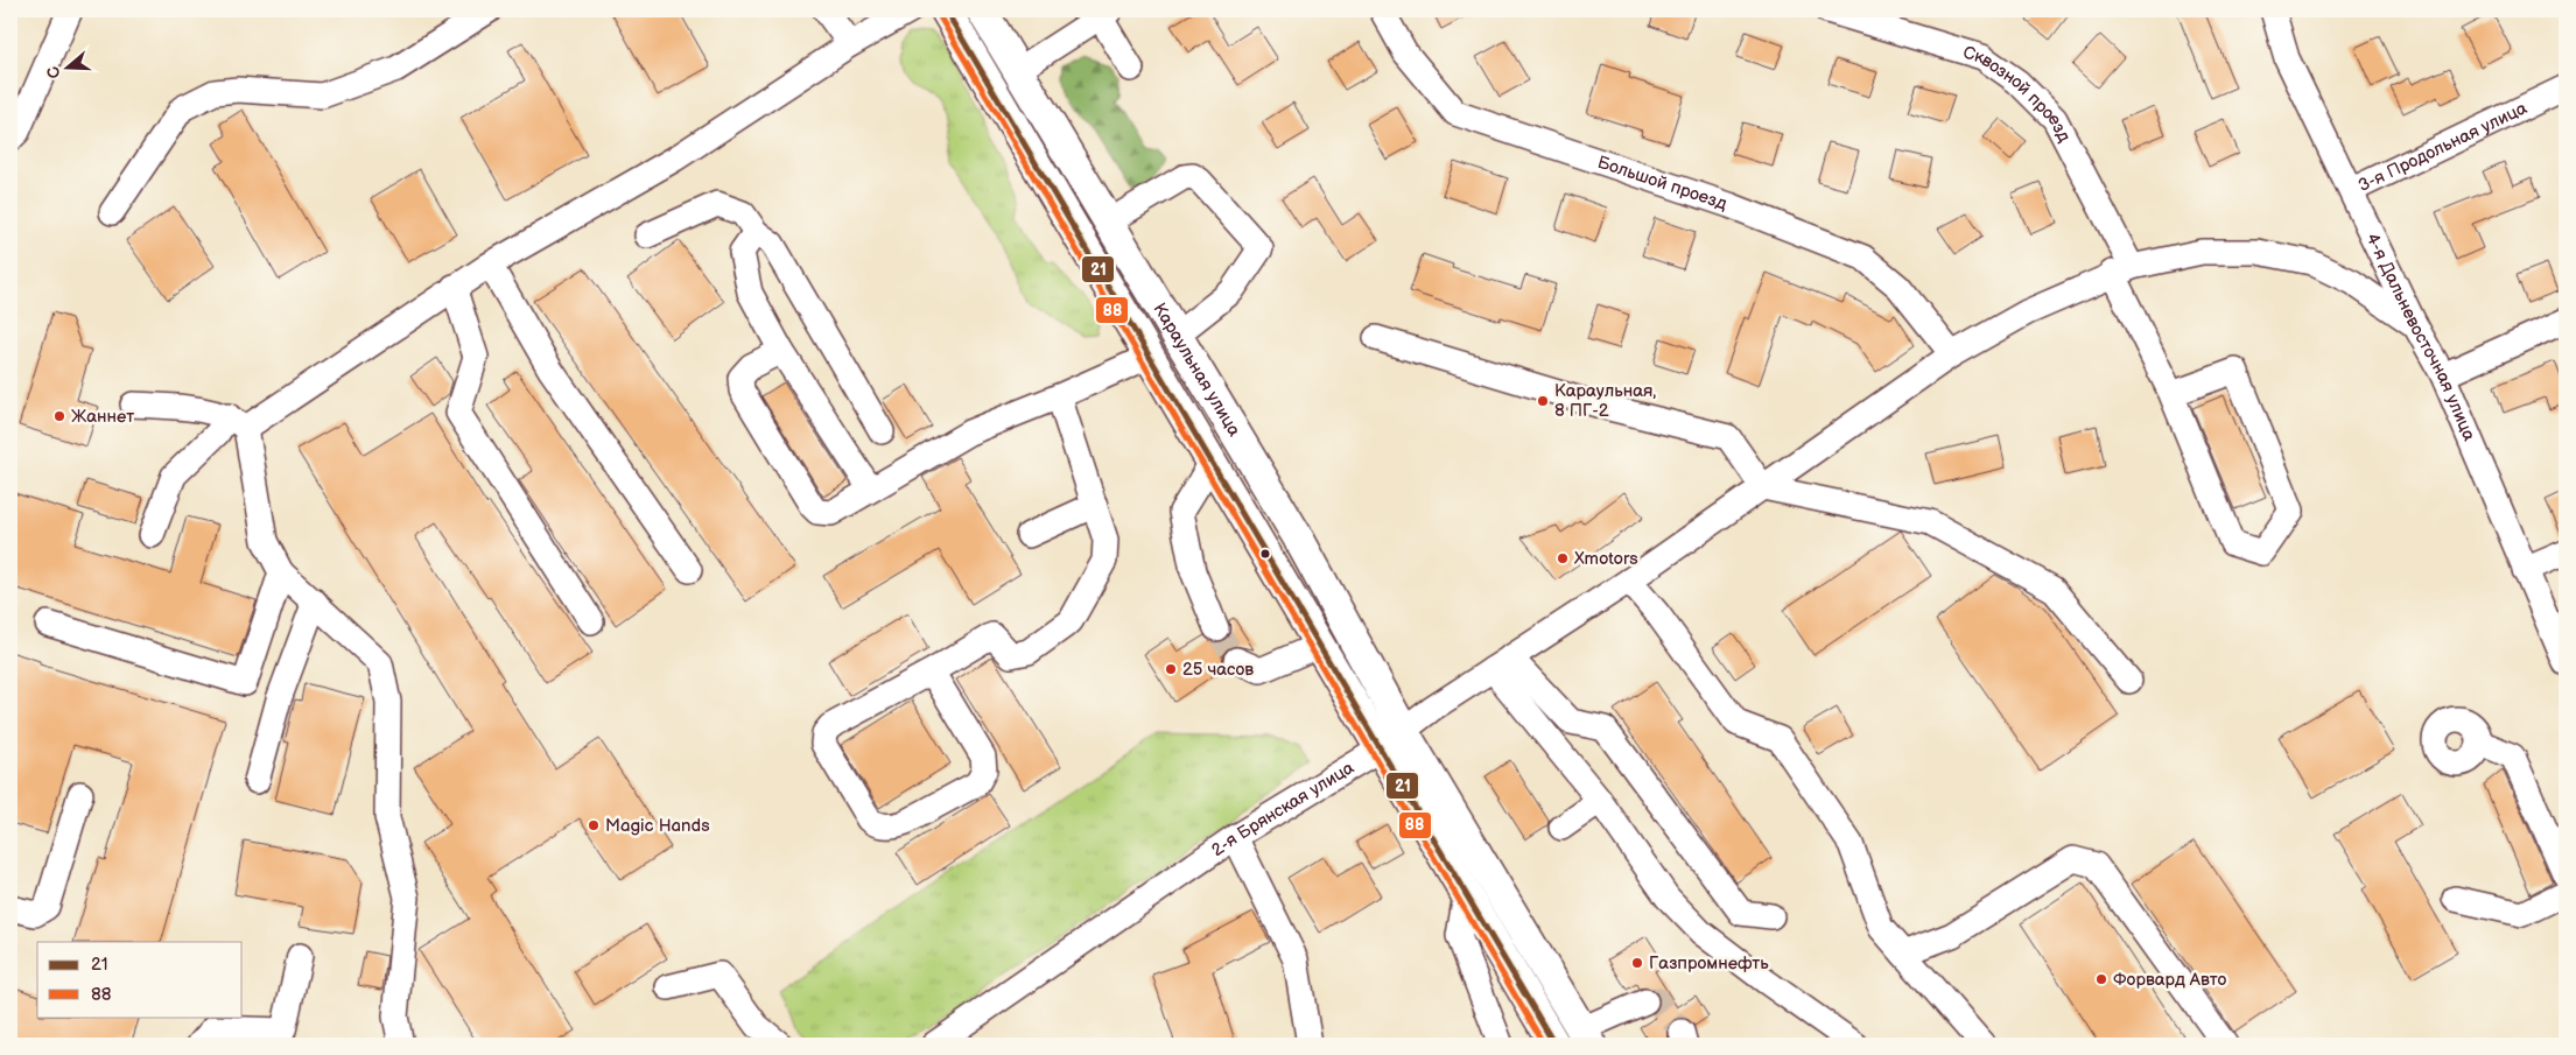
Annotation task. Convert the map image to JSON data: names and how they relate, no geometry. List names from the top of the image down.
{
  "streets": {
    "main road": ["Караульная улица"],
    "street": [
      "Сквозной проезд",
      "3-я Продольная улица",
      "Большой проезд",
      "4-я Дальневосточная улица",
      "2-я Брянская улица"
    ]
  },
  "crossings": [
    ["Сквозной проезд", "2-я Брянская улица"],
    ["3-я Продольная улица", "4-я Дальневосточная улица"],
    ["Большой проезд", "2-я Брянская улица"],
    ["4-я Дальневосточная улица", "2-я Брянская улица"],
    ["Караульная улица", "2-я Брянская улица"]
  ],
  "places": [
    "Караульная, 8 ПГ-2",
    "Жаннет",
    "Xmotors",
    "25 часов",
    "Magic Hands",
    "Газпромнефть",
    "Форвард Авто"
  ],
  "lines": ["transit line 21", "transit line 88"],
  "legend": ["21", "88"],
  "north": "left"
}
